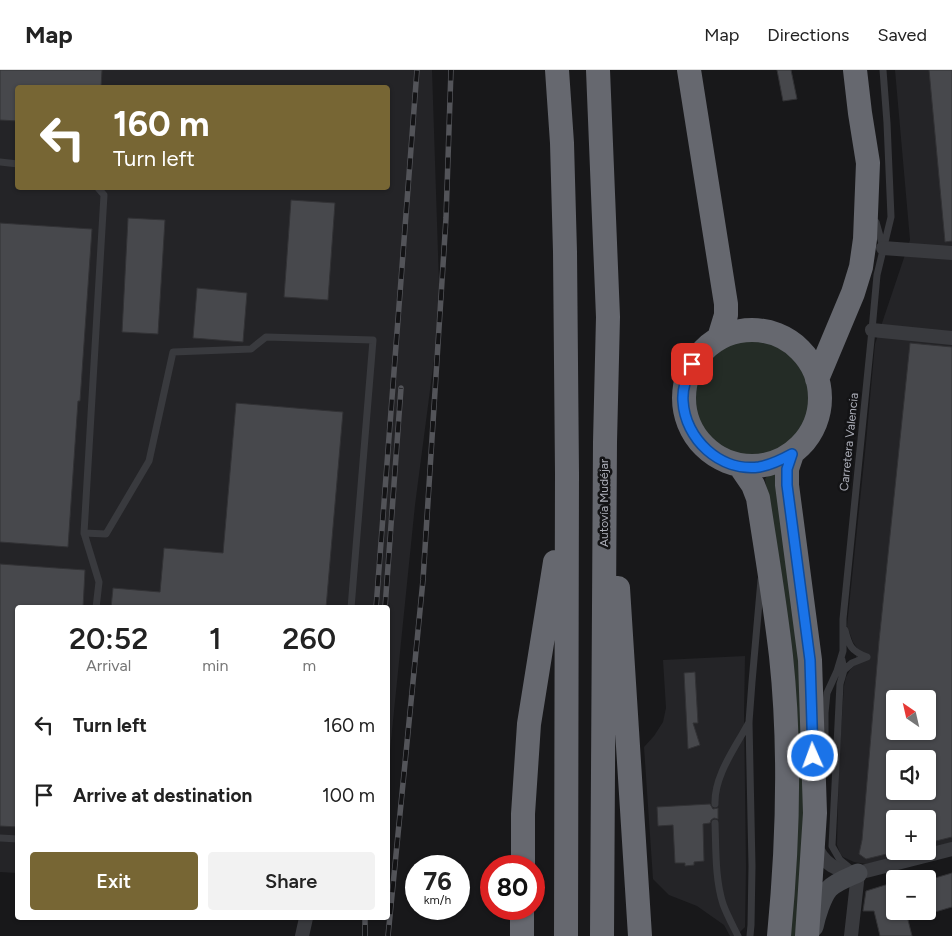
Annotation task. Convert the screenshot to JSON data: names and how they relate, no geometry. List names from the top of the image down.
{
  "streets": {
    "highway": ["Autovía Mudéjar"],
    "lane": ["Carretera Valencia"]
  },
  "north": "top left",
  "page": {
    "header": "Map",
    "nav": ["Map", "Directions", "Saved"],
    "turn": ["160 m", "Turn left"],
    "eta": [
      "20:52",
      "Arrival",
      "1",
      "min",
      "260",
      "m"
    ],
    "map_buttons": ["+", "−"],
    "list": [
      {
        "name": "Turn left",
        "value": "160 m"
      },
      {
        "name": "Arrive at destination",
        "value": "100 m"
      }
    ],
    "buttons": ["Exit", "Share"],
    "speed": "76 km/h",
    "limit": "80"
  }
}
